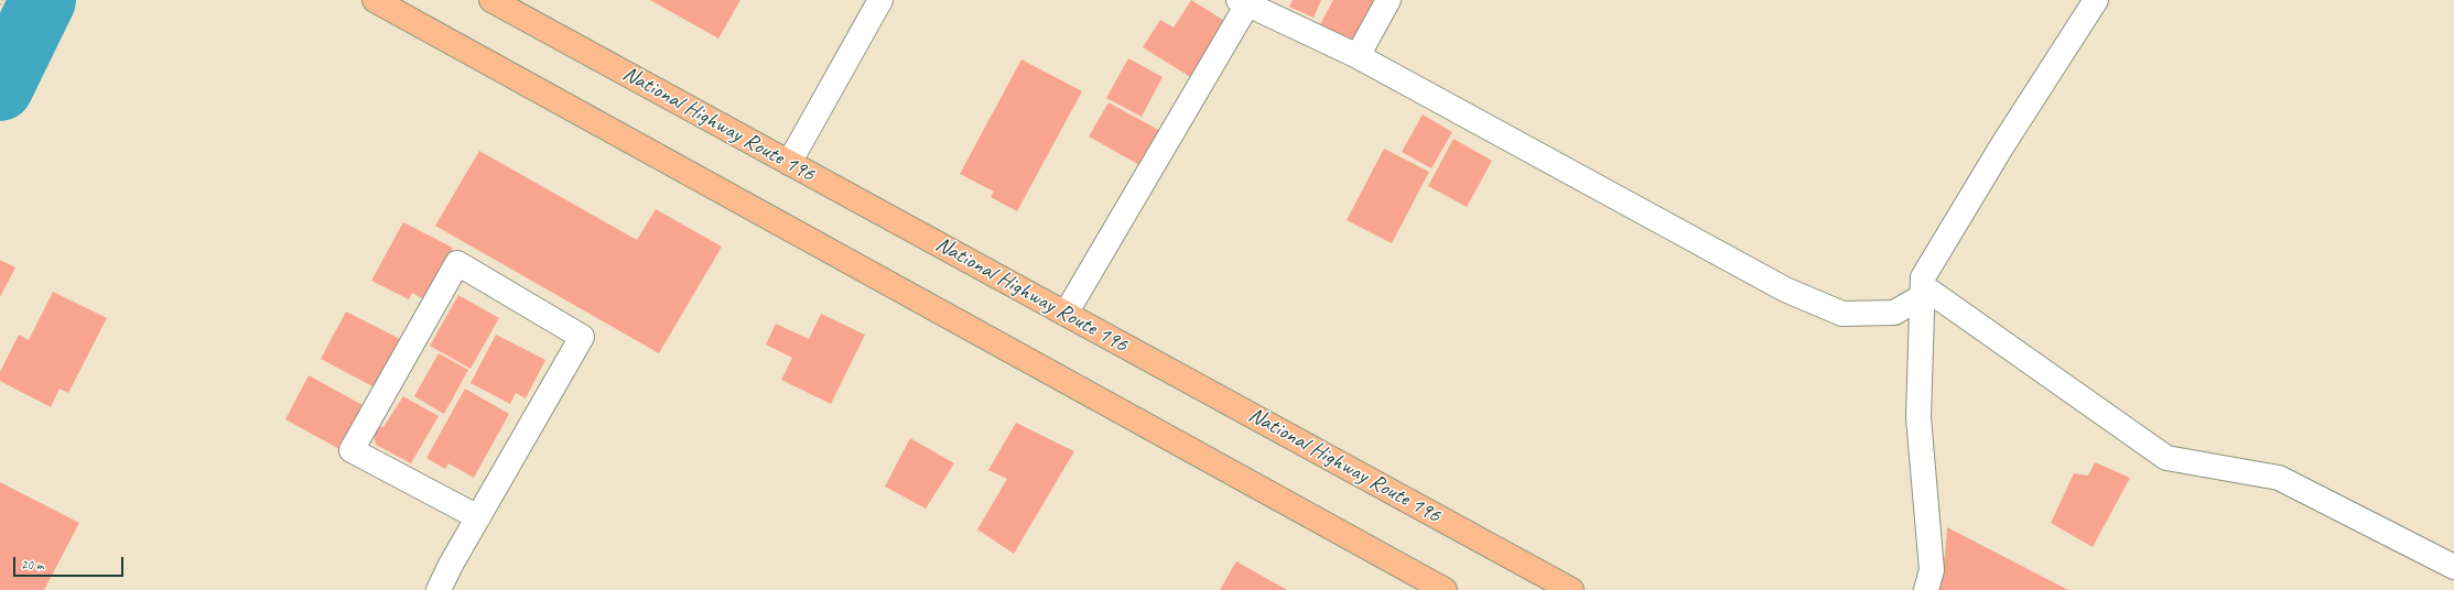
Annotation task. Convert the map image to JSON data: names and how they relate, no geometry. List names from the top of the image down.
{
  "streets": {
    "highway": ["National Highway Route 196"]
  },
  "scale_bar": "20 m"
}
